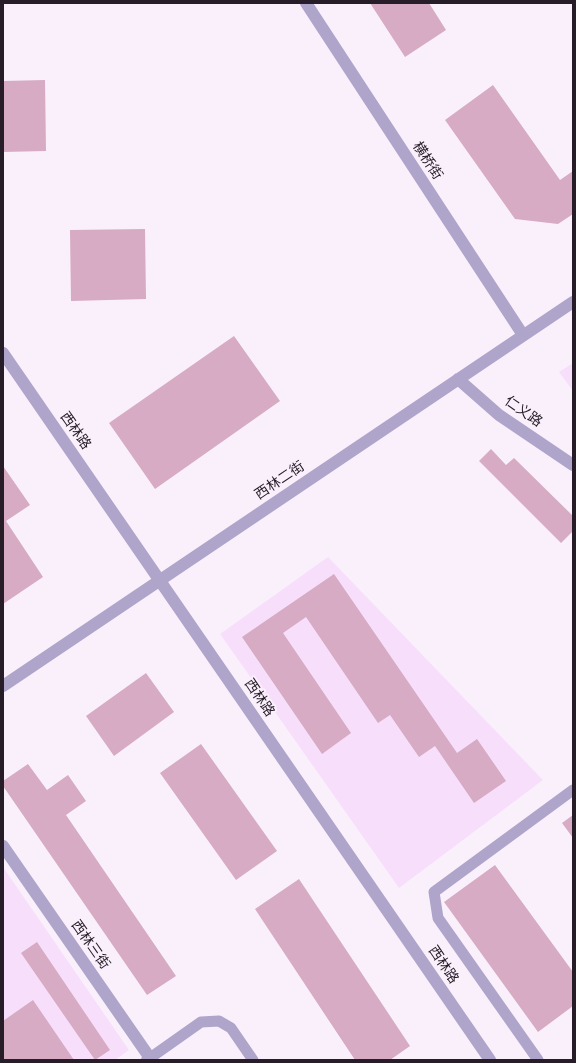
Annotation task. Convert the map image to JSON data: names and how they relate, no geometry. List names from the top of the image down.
{
  "streets": {
    "street": [
      "横桥街",
      "仁义路",
      "西林路",
      "西林二街",
      "西林三街"
    ]
  },
  "crossings": [
    ["横桥街", "西林二街"],
    ["仁义路", "西林二街"],
    ["西林路", "西林二街"]
  ]
}
